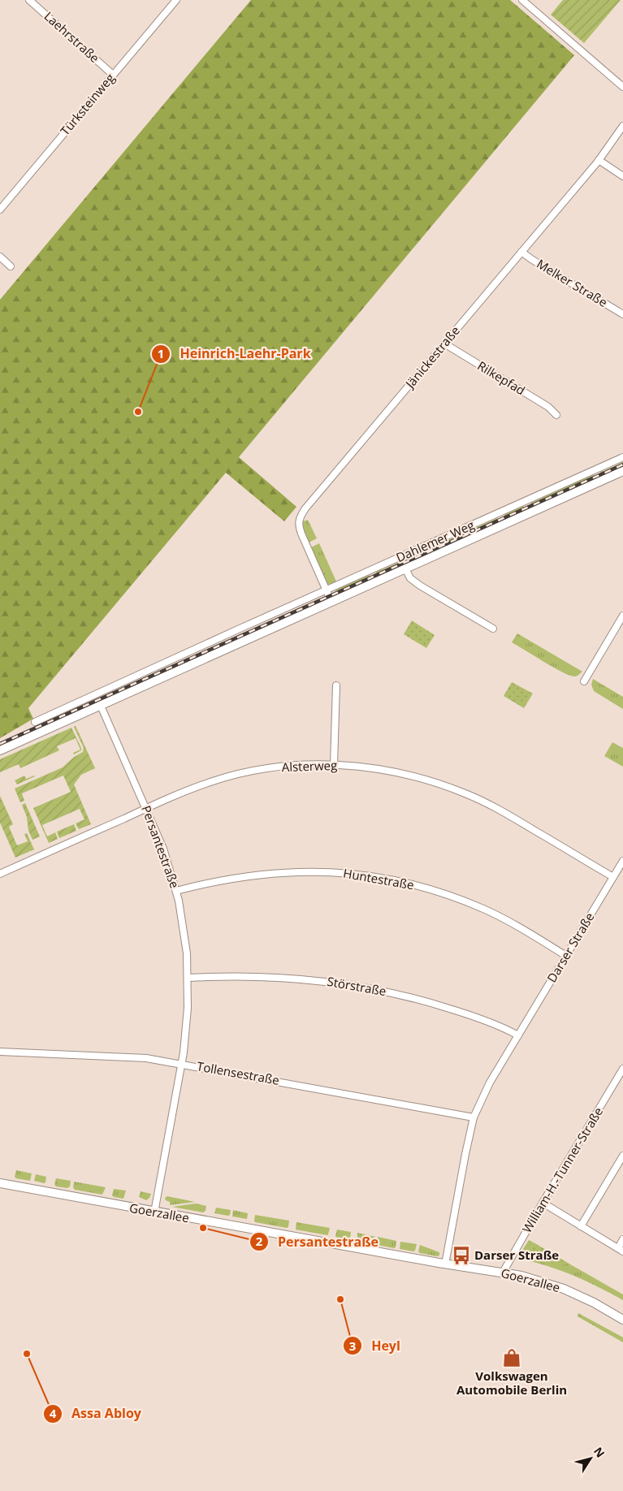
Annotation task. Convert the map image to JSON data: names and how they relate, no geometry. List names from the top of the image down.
{
  "streets": {
    "main road": ["Dahlemer Weg", "Goerzallee"],
    "street": [
      "Laehrstraße",
      "Türksteinweg",
      "Melker Straße",
      "Jänickestraße",
      "Rilkepfad",
      "Alsterweg",
      "Persantestraße",
      "Huntestraße",
      "Darser Straße",
      "Störstraße",
      "Tollensestraße",
      "William-H.-Tunner-Straße"
    ]
  },
  "crossings": [
    ["Laehrstraße", "Türksteinweg"],
    ["Melker Straße", "Jänickestraße"],
    ["Jänickestraße", "Rilkepfad"],
    ["Jänickestraße", "Dahlemer Weg"],
    ["Dahlemer Weg", "Persantestraße"],
    ["Alsterweg", "Persantestraße"],
    ["Alsterweg", "Darser Straße"],
    ["Persantestraße", "Huntestraße"],
    ["Persantestraße", "Störstraße"],
    ["Persantestraße", "Tollensestraße"],
    ["Persantestraße", "Goerzallee"],
    ["Huntestraße", "Darser Straße"],
    ["Darser Straße", "Störstraße"],
    ["Darser Straße", "Tollensestraße"],
    ["Darser Straße", "Goerzallee"],
    ["William-H.-Tunner-Straße", "Goerzallee"]
  ],
  "places": {
    "other": [
      "Heinrich-Laehr-Park",
      "Persantestraße",
      "Heyl",
      "Assa Abloy"
    ],
    "bus stop": ["Darser Straße"],
    "shop": ["Volkswagen Automobile Berlin"]
  },
  "north": "top right"
}
